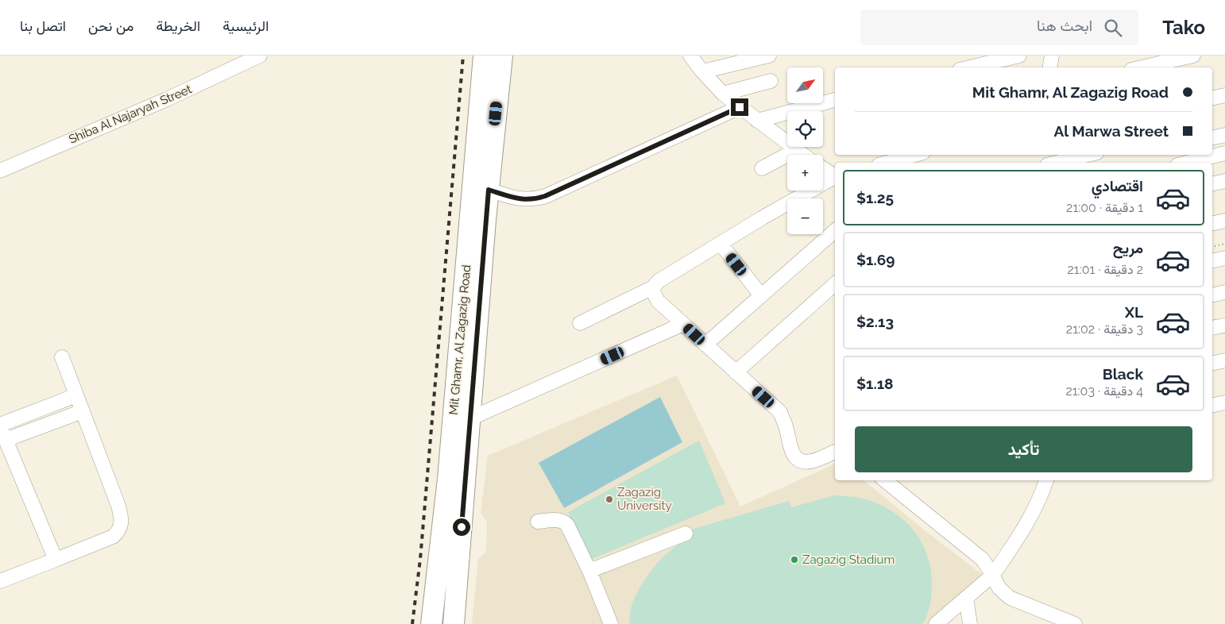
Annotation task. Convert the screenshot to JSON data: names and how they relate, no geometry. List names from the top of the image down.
{
  "streets": {
    "highway": ["Mit Ghamr, Al Zagazig Road"],
    "street": ["Shiba Al Najaryah Street"]
  },
  "places": ["Zagazig University", "Zagazig Stadium"],
  "north": "top right",
  "page": {
    "header": "Tako",
    "search": "ابحث هنا",
    "nav": [
      "الرئيسية",
      "الخريطة",
      "من نحن",
      "اتصل بنا"
    ],
    "map_buttons": ["+", "−"],
    "banner": ["Mit Ghamr, Al Zagazig Road", "Al Marwa Street"],
    "list": [
      {
        "name": "اقتصادي",
        "note": "1 دقيقة · 21:00",
        "value": "$1.25"
      },
      {
        "name": "مريح",
        "note": "2 دقيقة · 21:01",
        "value": "$1.69"
      },
      {
        "name": "XL",
        "note": "3 دقيقة · 21:02",
        "value": "$2.13"
      },
      {
        "name": "Black",
        "note": "4 دقيقة · 21:03",
        "value": "$1.18"
      }
    ],
    "buttons": "تأكيد"
  }
}
